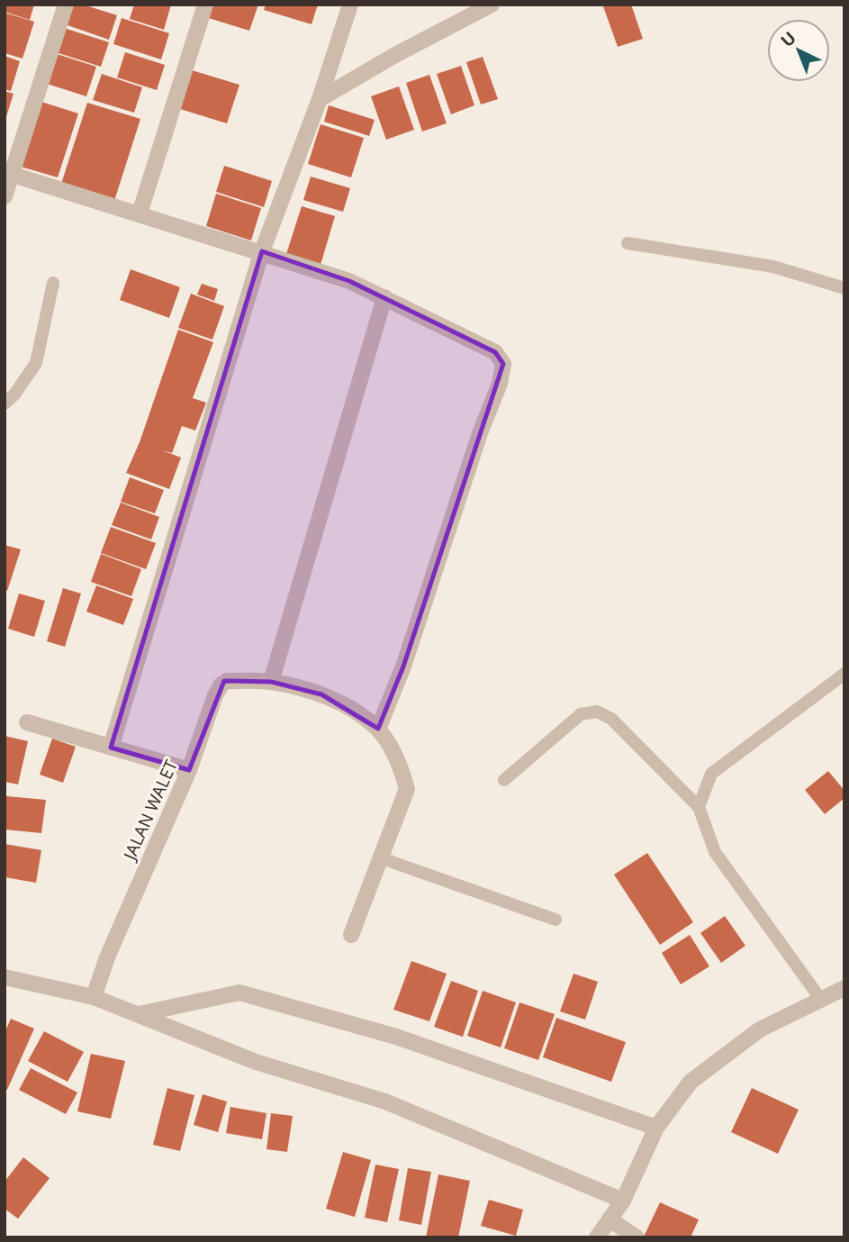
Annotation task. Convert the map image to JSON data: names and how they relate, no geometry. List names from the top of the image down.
{
  "streets": {
    "street": ["JALAN WALET"]
  },
  "north": "top left"
}
